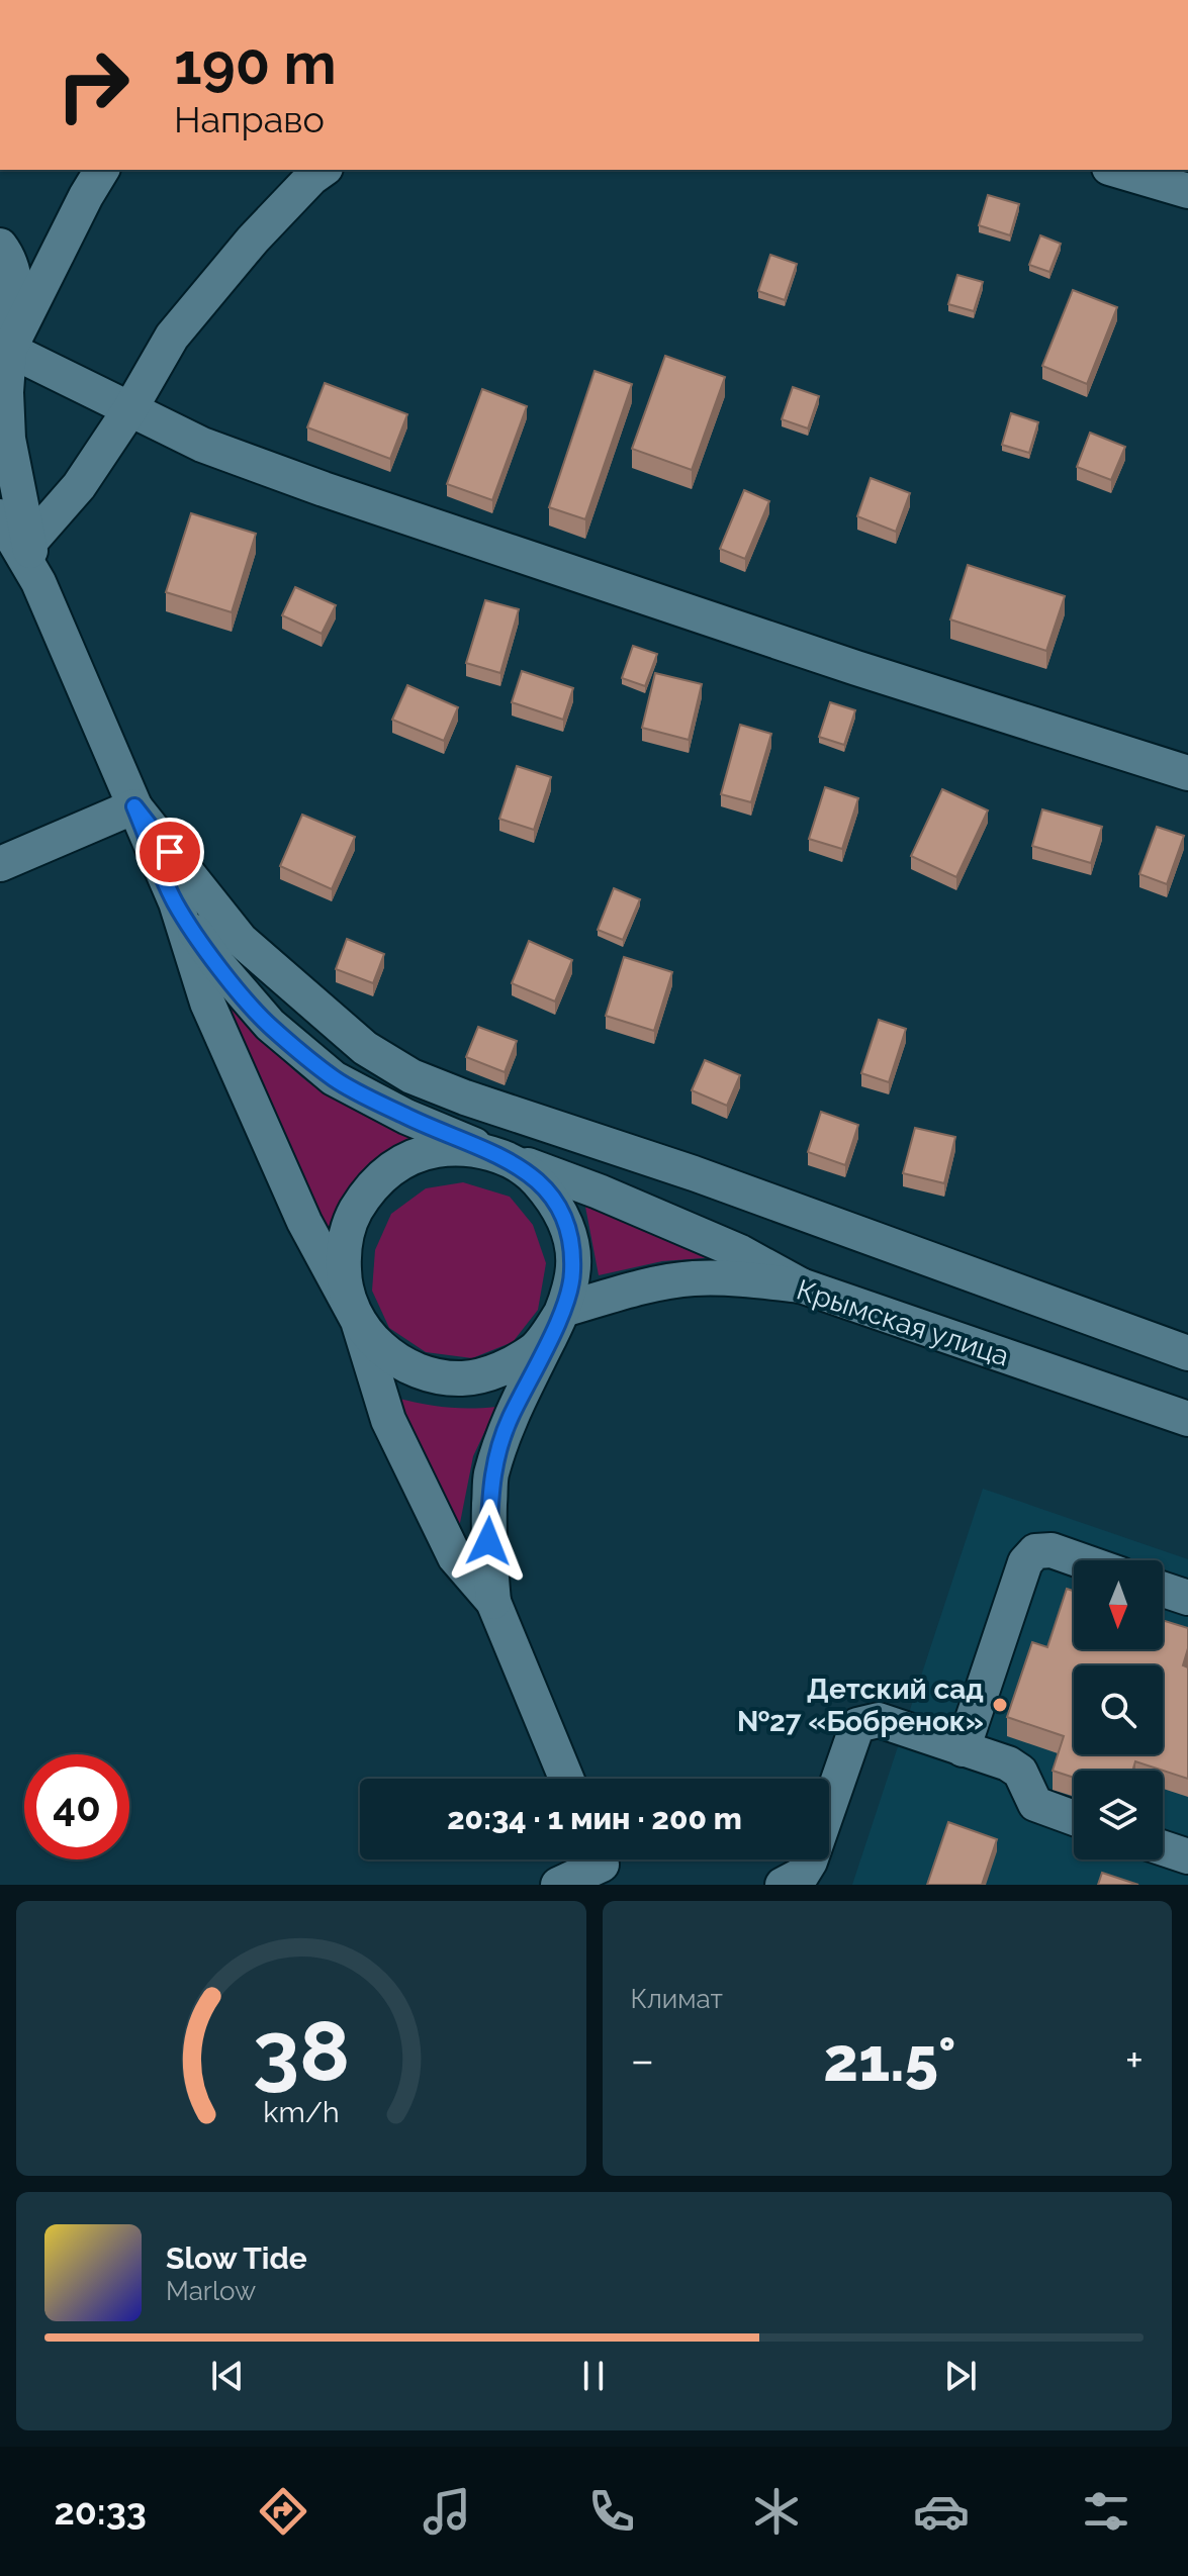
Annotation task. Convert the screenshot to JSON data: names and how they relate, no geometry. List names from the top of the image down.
{
  "streets": {
    "street": ["Крымская улица"]
  },
  "places": ["Детский сад №27 «Бобренок»"],
  "north": "bottom",
  "page": {
    "turn": ["190 m", "Направо"],
    "limit": "40",
    "trip": "20:34 · 1 мин · 200 m",
    "tile": "Климат",
    "heat": ["−", "21.5°", "+"],
    "song": ["Slow Tide", "Marlow"],
    "tabs": "20:33",
    "gauge": ["38", "km/h"]
  }
}
